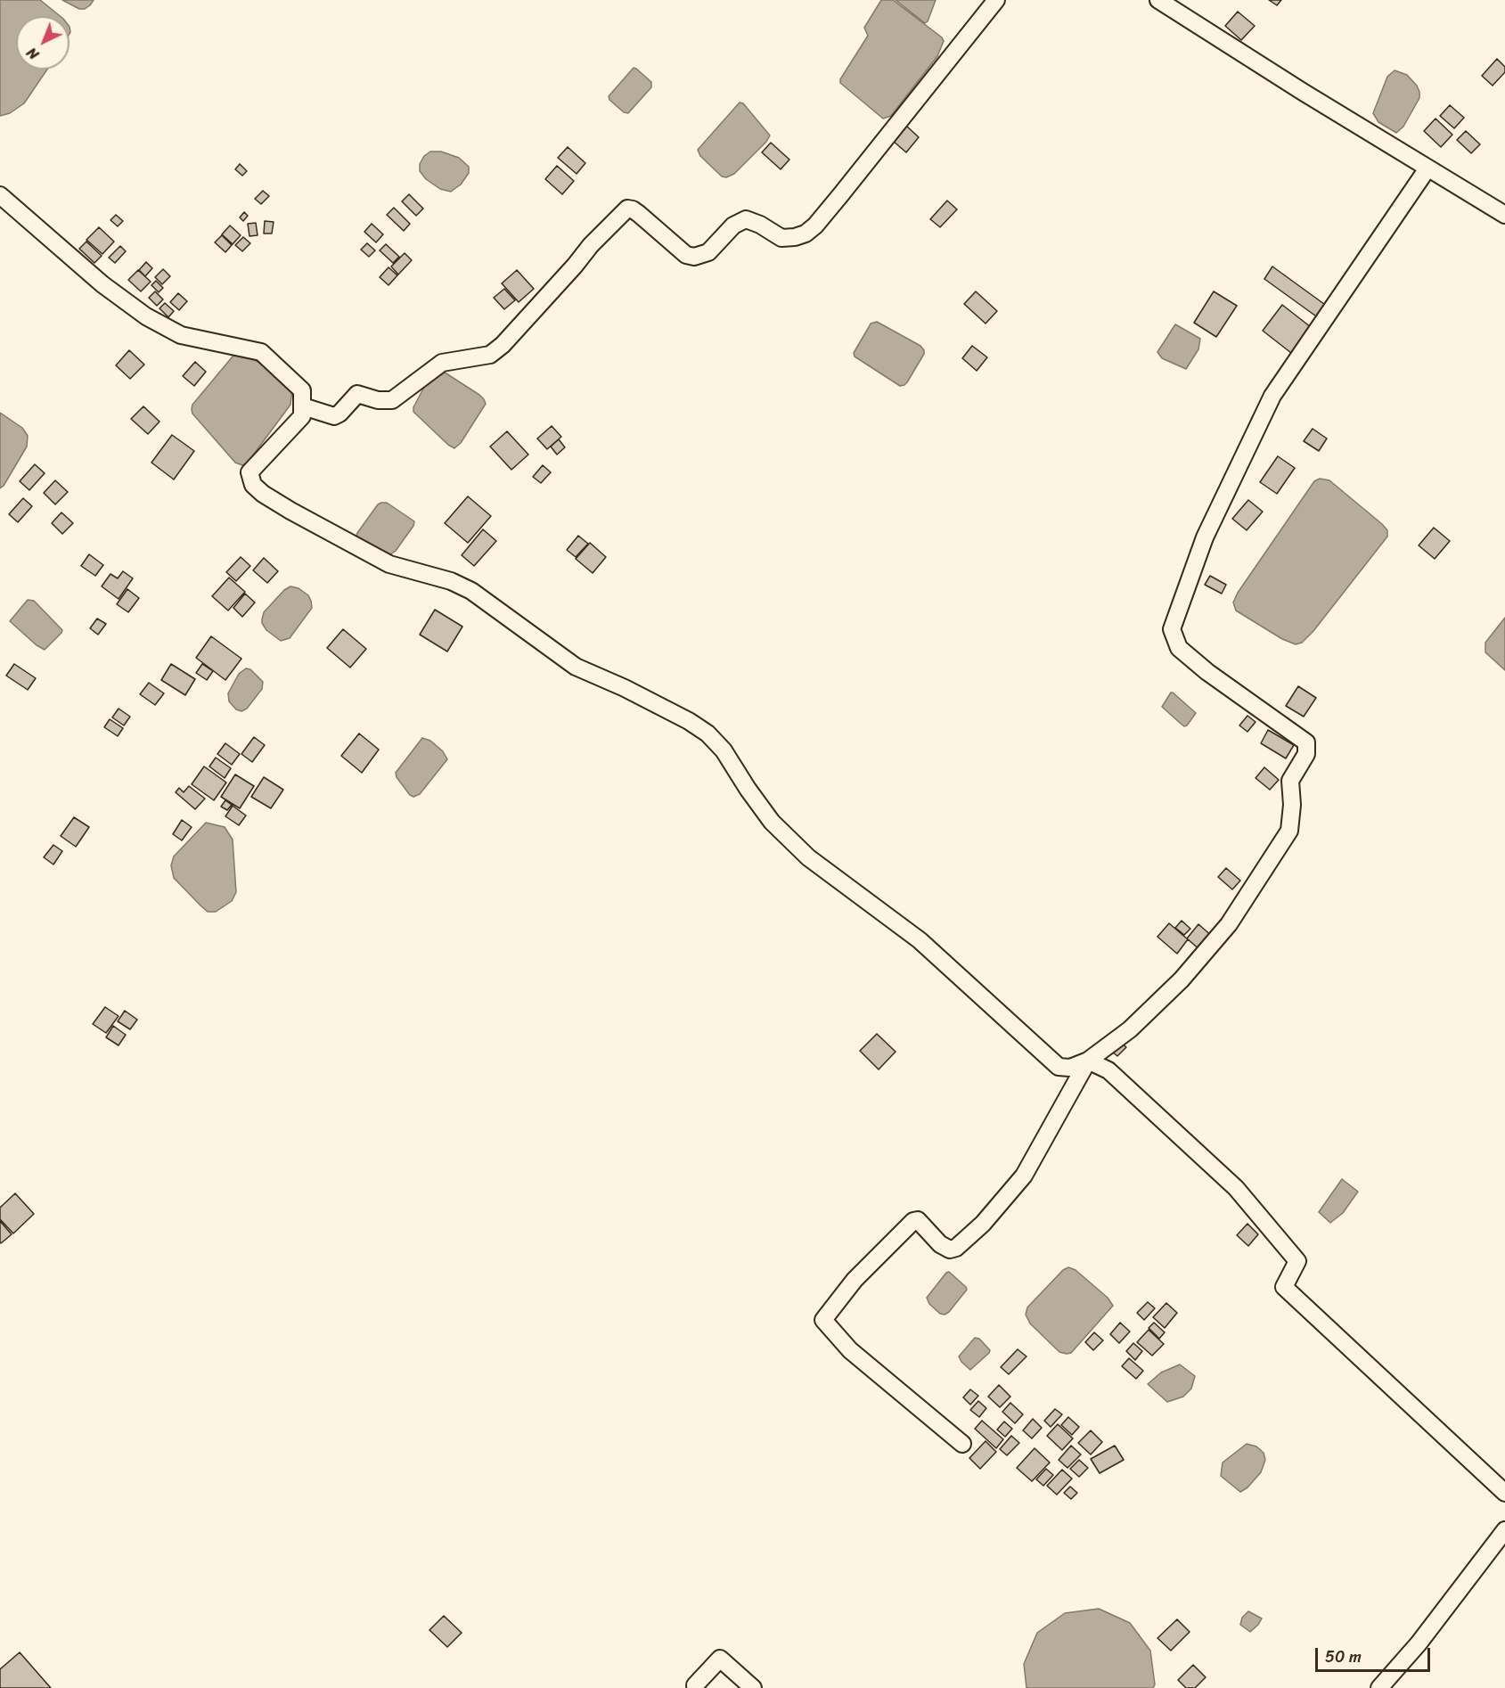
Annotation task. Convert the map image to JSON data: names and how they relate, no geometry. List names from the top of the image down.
{
  "scale_bar": "50 m",
  "north": "bottom left"
}
